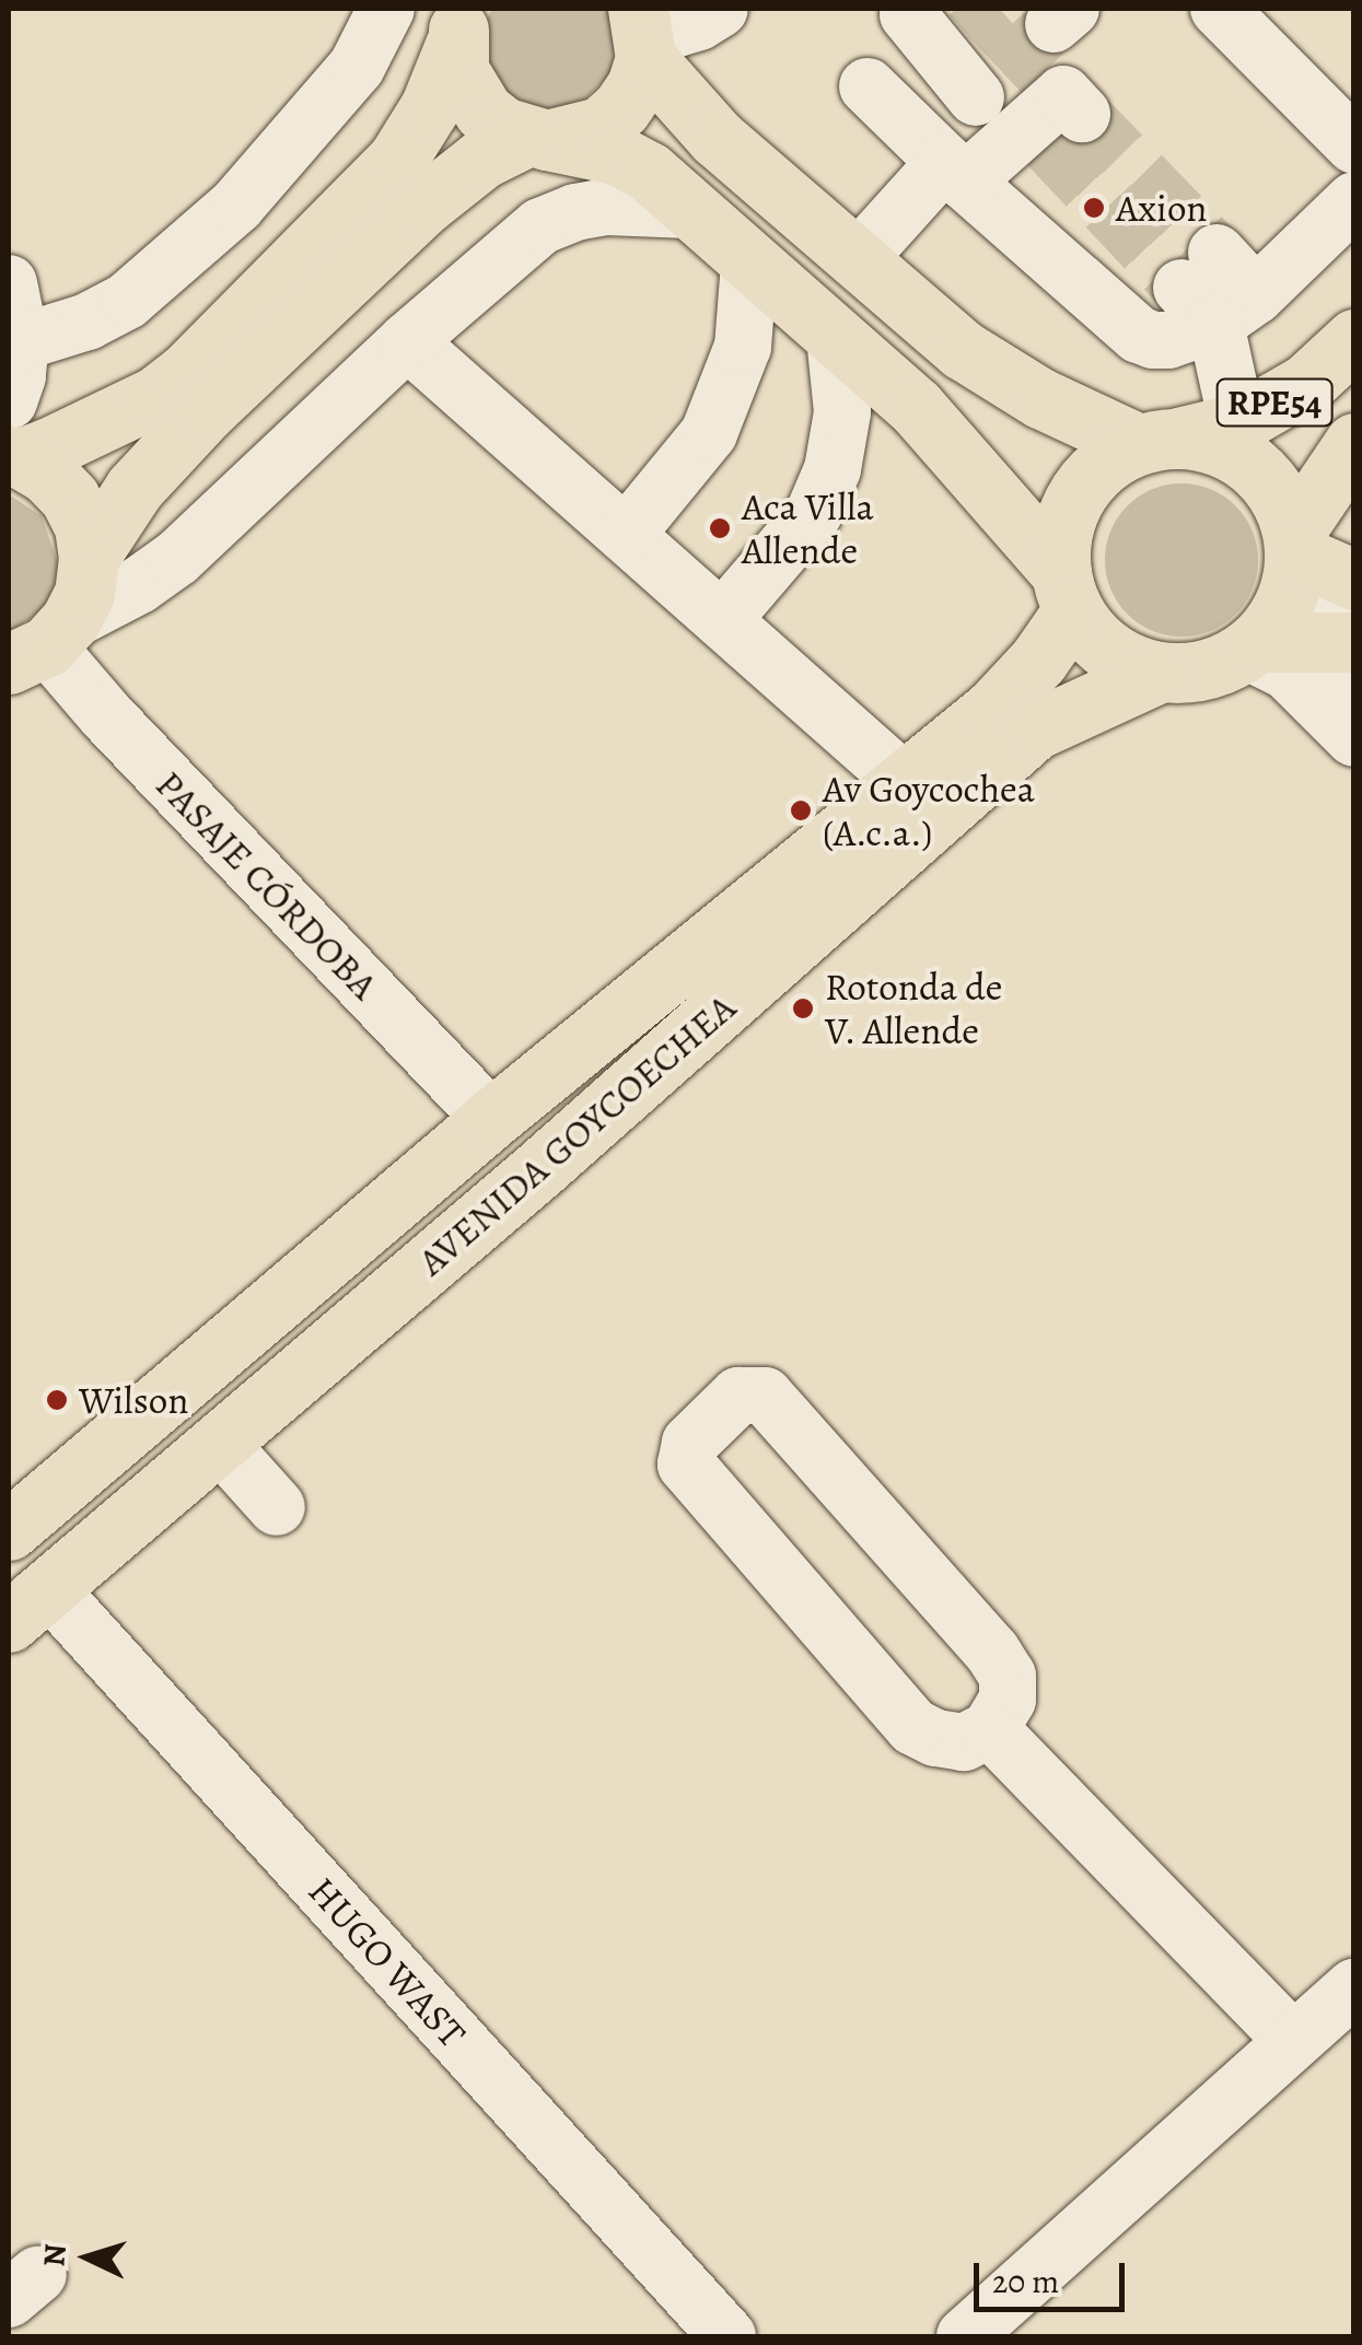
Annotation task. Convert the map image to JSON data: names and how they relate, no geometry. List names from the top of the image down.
{
  "streets": {
    "main road": ["RPE54", "AVENIDA GOYCOECHEA"],
    "street": ["PASAJE CÓRDOBA", "HUGO WAST"]
  },
  "crossings": [
    ["RPE54", "AVENIDA GOYCOECHEA"],
    ["PASAJE CÓRDOBA", "AVENIDA GOYCOECHEA"],
    ["AVENIDA GOYCOECHEA", "HUGO WAST"]
  ],
  "places": [
    "Axion",
    "Aca Villa Allende",
    "Av Goycochea (A.c.a.)",
    "Rotonda de V. Allende",
    "Wilson"
  ],
  "scale_bar": "20 m",
  "north": "left"
}
